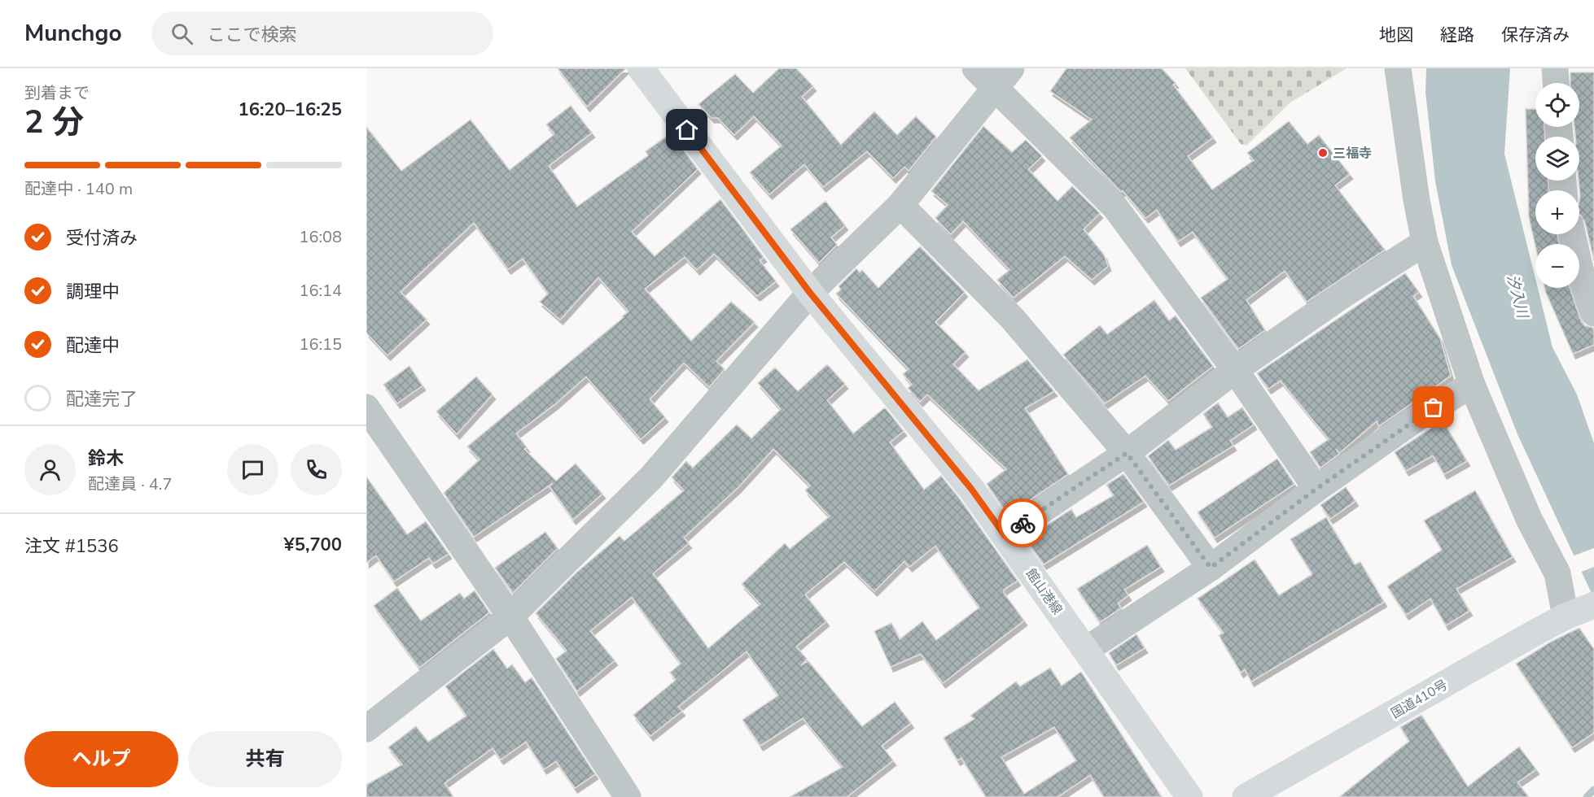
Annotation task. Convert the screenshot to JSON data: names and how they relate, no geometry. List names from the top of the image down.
{
  "streets": {
    "main road": ["館山港線", "国道410号"]
  },
  "water": ["汐入川"],
  "places": ["三福寺"],
  "page": {
    "header": "Munchgo",
    "search": "ここで検索",
    "nav": ["地図", "経路", "保存済み"],
    "heading": ["2 分", "到着まで", "16:20–16:25"],
    "panel": [
      "鈴木",
      "配達員 · 4.7",
      "注文 #1536",
      "¥5,700"
    ],
    "map_buttons": ["+", "−"],
    "bar": "配達中 · 140 m",
    "list": [
      ["受付済み", "16:08"],
      ["調理中", "16:14"],
      ["配達中", "16:15"],
      "配達完了"
    ],
    "buttons": ["ヘルプ", "共有"]
  }
}
